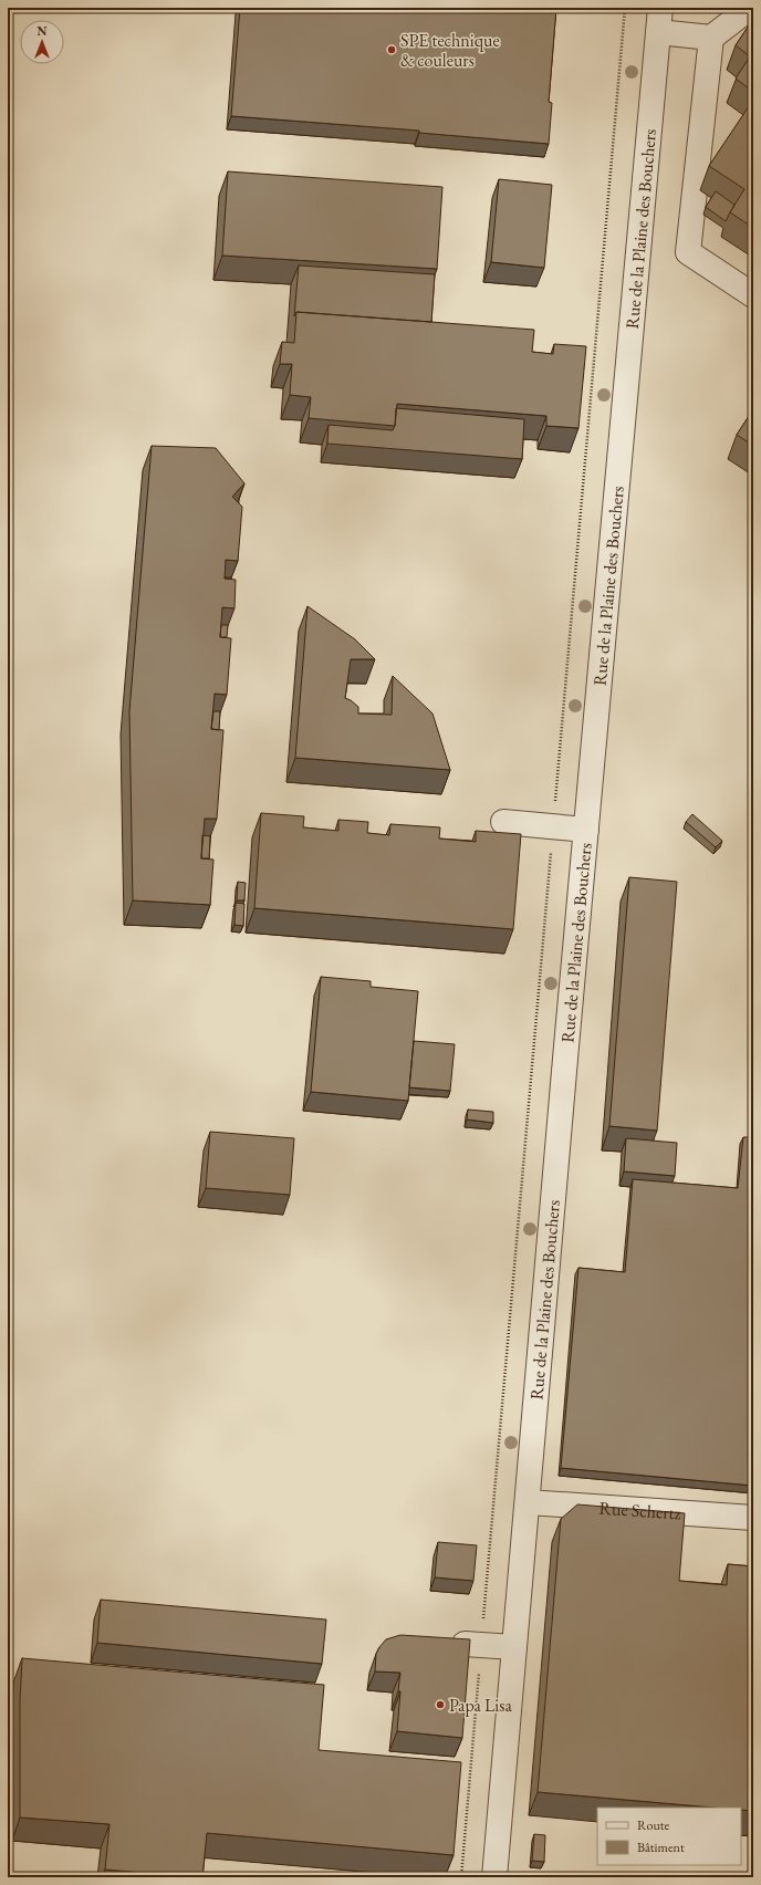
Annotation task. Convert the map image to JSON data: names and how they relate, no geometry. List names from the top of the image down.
{
  "streets": {
    "street": ["Rue de la Plaine des Bouchers", "Rue Schertz"]
  },
  "crossings": [
    ["Rue de la Plaine des Bouchers", "Rue Schertz"]
  ],
  "places": ["SPE technique & couleurs", "Papa Lisa"],
  "legend": ["Route", "Bâtiment"],
  "north": "top"
}
